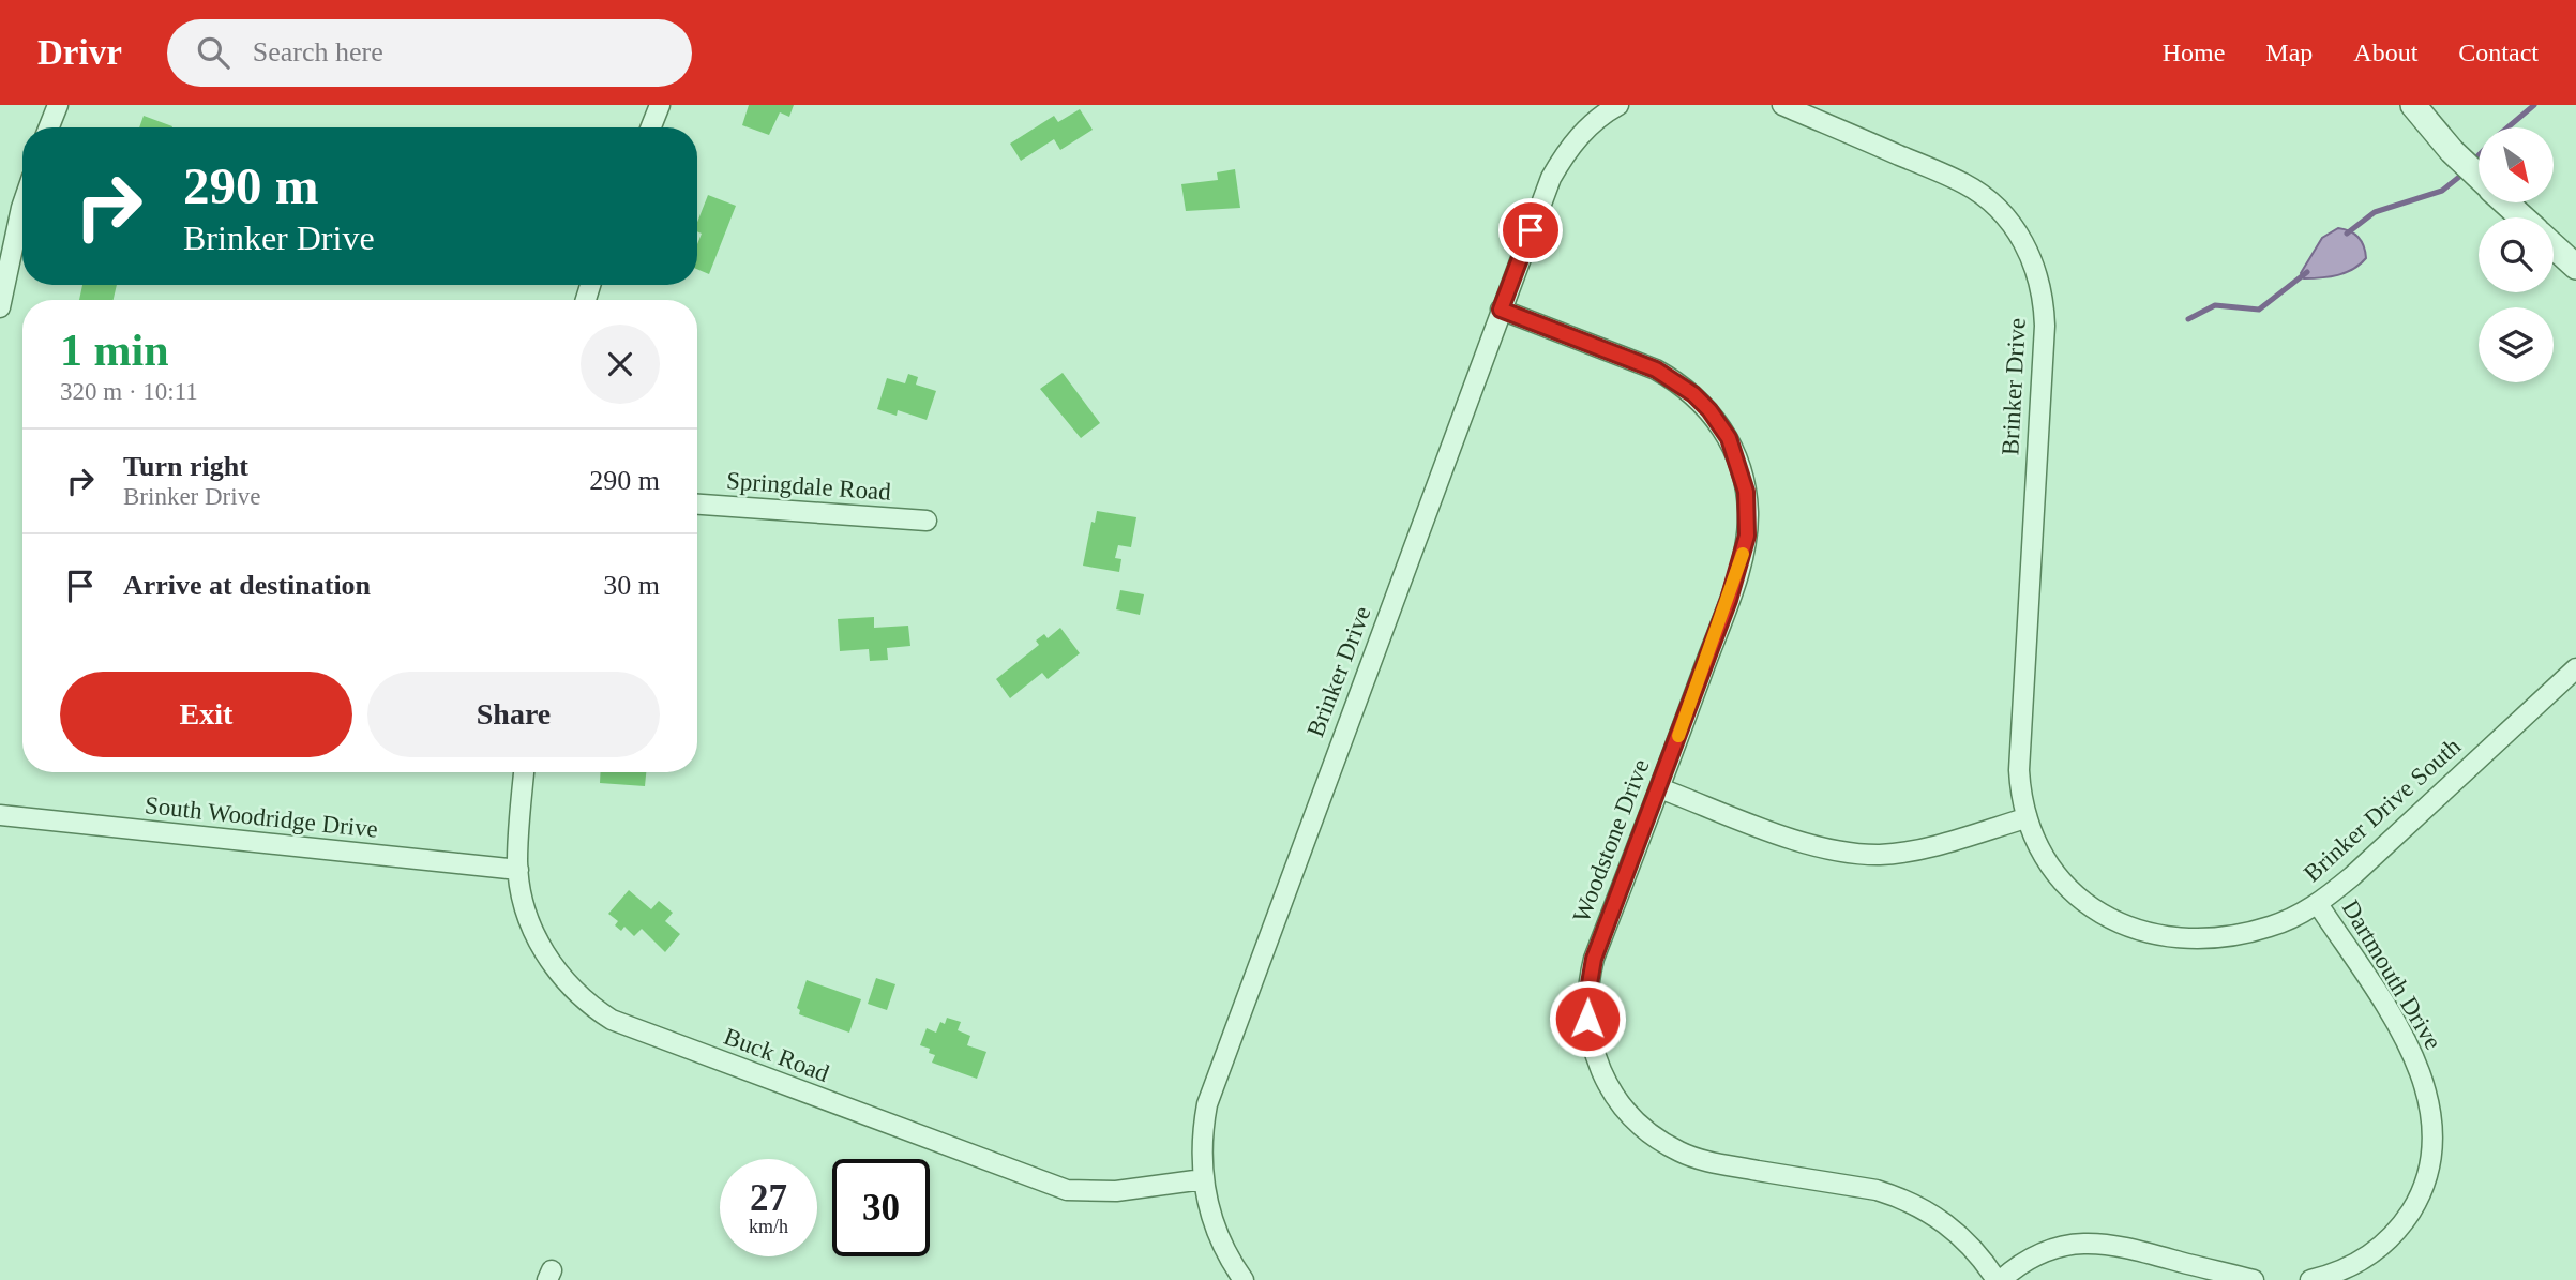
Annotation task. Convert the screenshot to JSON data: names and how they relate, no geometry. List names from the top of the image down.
{
  "streets": {
    "street": [
      "Brinker Drive",
      "Springdale Road",
      "Brinker Drive South",
      "South Woodridge Drive",
      "Woodstone Drive",
      "Dartmouth Drive",
      "Buck Road"
    ]
  },
  "crossings": [
    ["Brinker Drive", "Brinker Drive South"],
    ["Brinker Drive", "Woodstone Drive"],
    ["Brinker Drive", "Buck Road"],
    ["Brinker Drive South", "Dartmouth Drive"],
    ["South Woodridge Drive", "Buck Road"]
  ],
  "north": "bottom right",
  "page": {
    "header": "Drivr",
    "search": "Search here",
    "nav": [
      "Home",
      "Map",
      "About",
      "Contact"
    ],
    "turn": ["290 m", "Brinker Drive"],
    "heading": ["1 min", "320 m · 10:11"],
    "list": [
      {
        "name": "Turn right",
        "note": "Brinker Drive",
        "value": "290 m"
      },
      {
        "name": "Arrive at destination",
        "value": "30 m"
      }
    ],
    "buttons": ["Exit", "Share"],
    "speed": "27 km/h",
    "limit": "30"
  }
}
